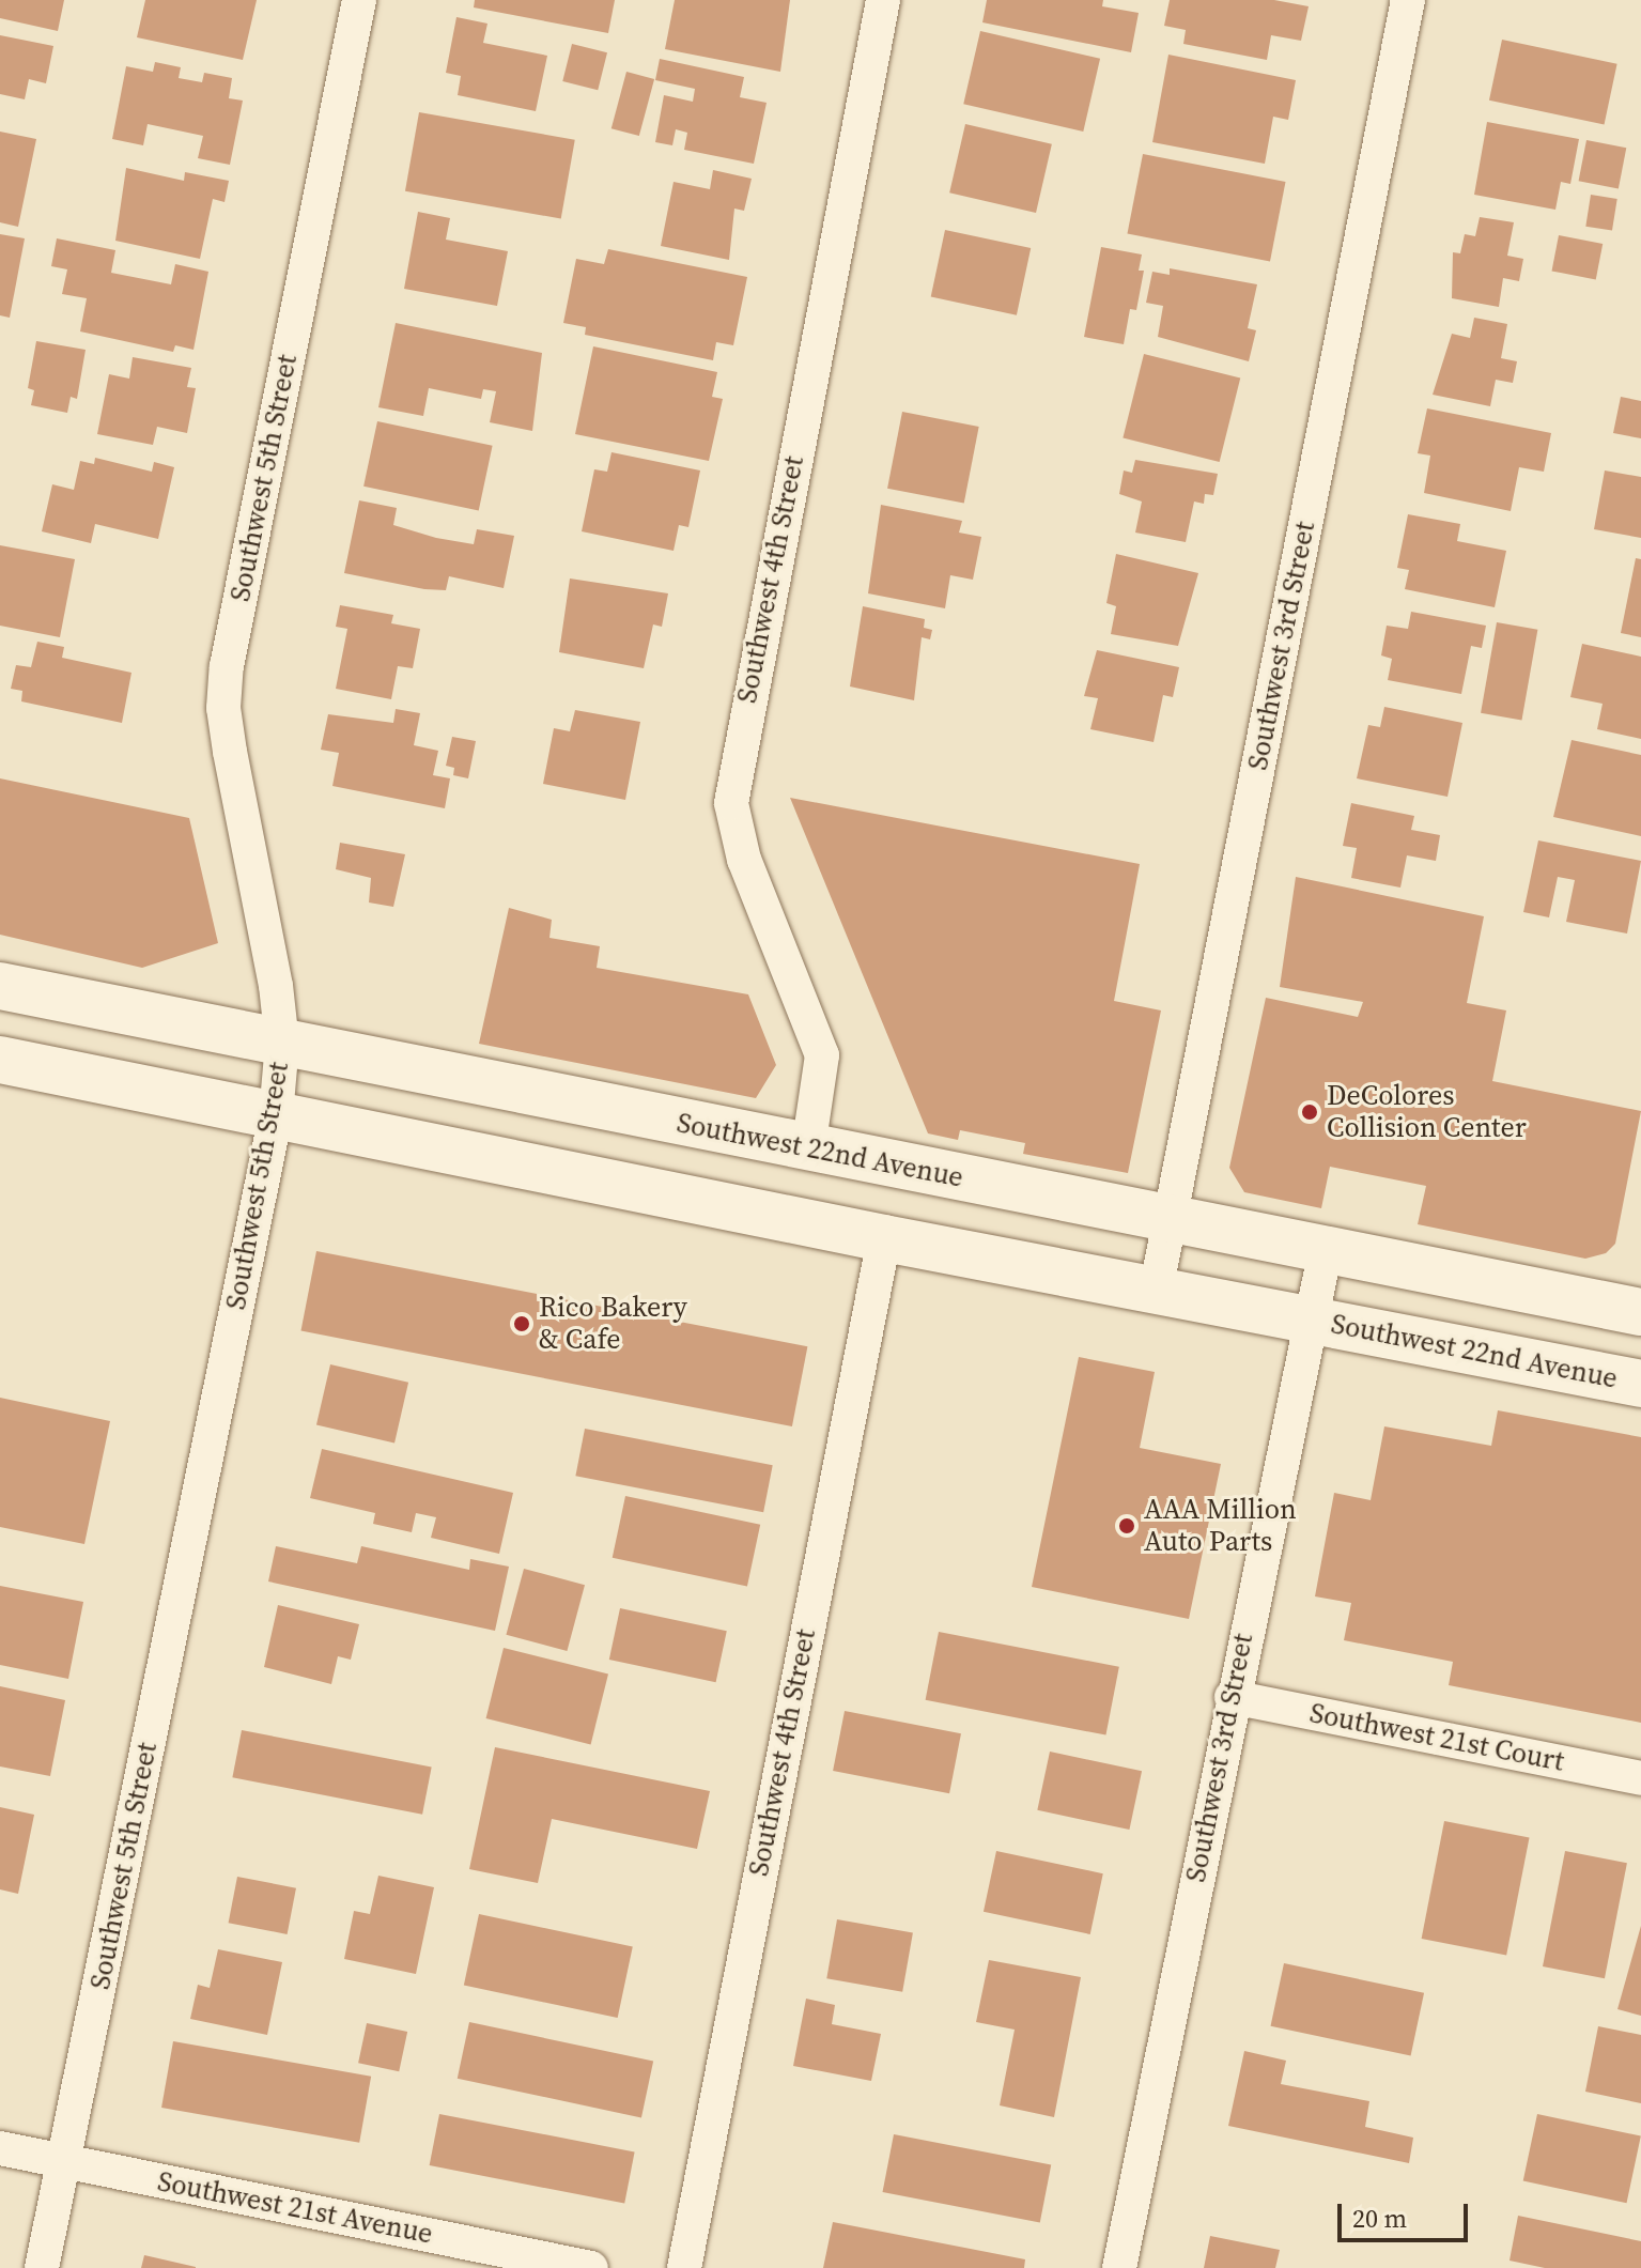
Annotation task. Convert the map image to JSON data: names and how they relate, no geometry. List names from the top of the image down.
{
  "streets": {
    "main road": ["Southwest 22nd Avenue"],
    "street": [
      "Southwest 5th Street",
      "Southwest 4th Street",
      "Southwest 3rd Street",
      "Southwest 21st Court",
      "Southwest 21st Avenue"
    ]
  },
  "crossings": [
    ["Southwest 5th Street", "Southwest 22nd Avenue"],
    ["Southwest 5th Street", "Southwest 21st Avenue"],
    ["Southwest 4th Street", "Southwest 22nd Avenue"],
    ["Southwest 3rd Street", "Southwest 22nd Avenue"],
    ["Southwest 3rd Street", "Southwest 21st Court"]
  ],
  "places": ["DeColores Collision Center", "Rico Bakery & Cafe", "AAA Million Auto Parts"],
  "scale_bar": "20 m"
}
